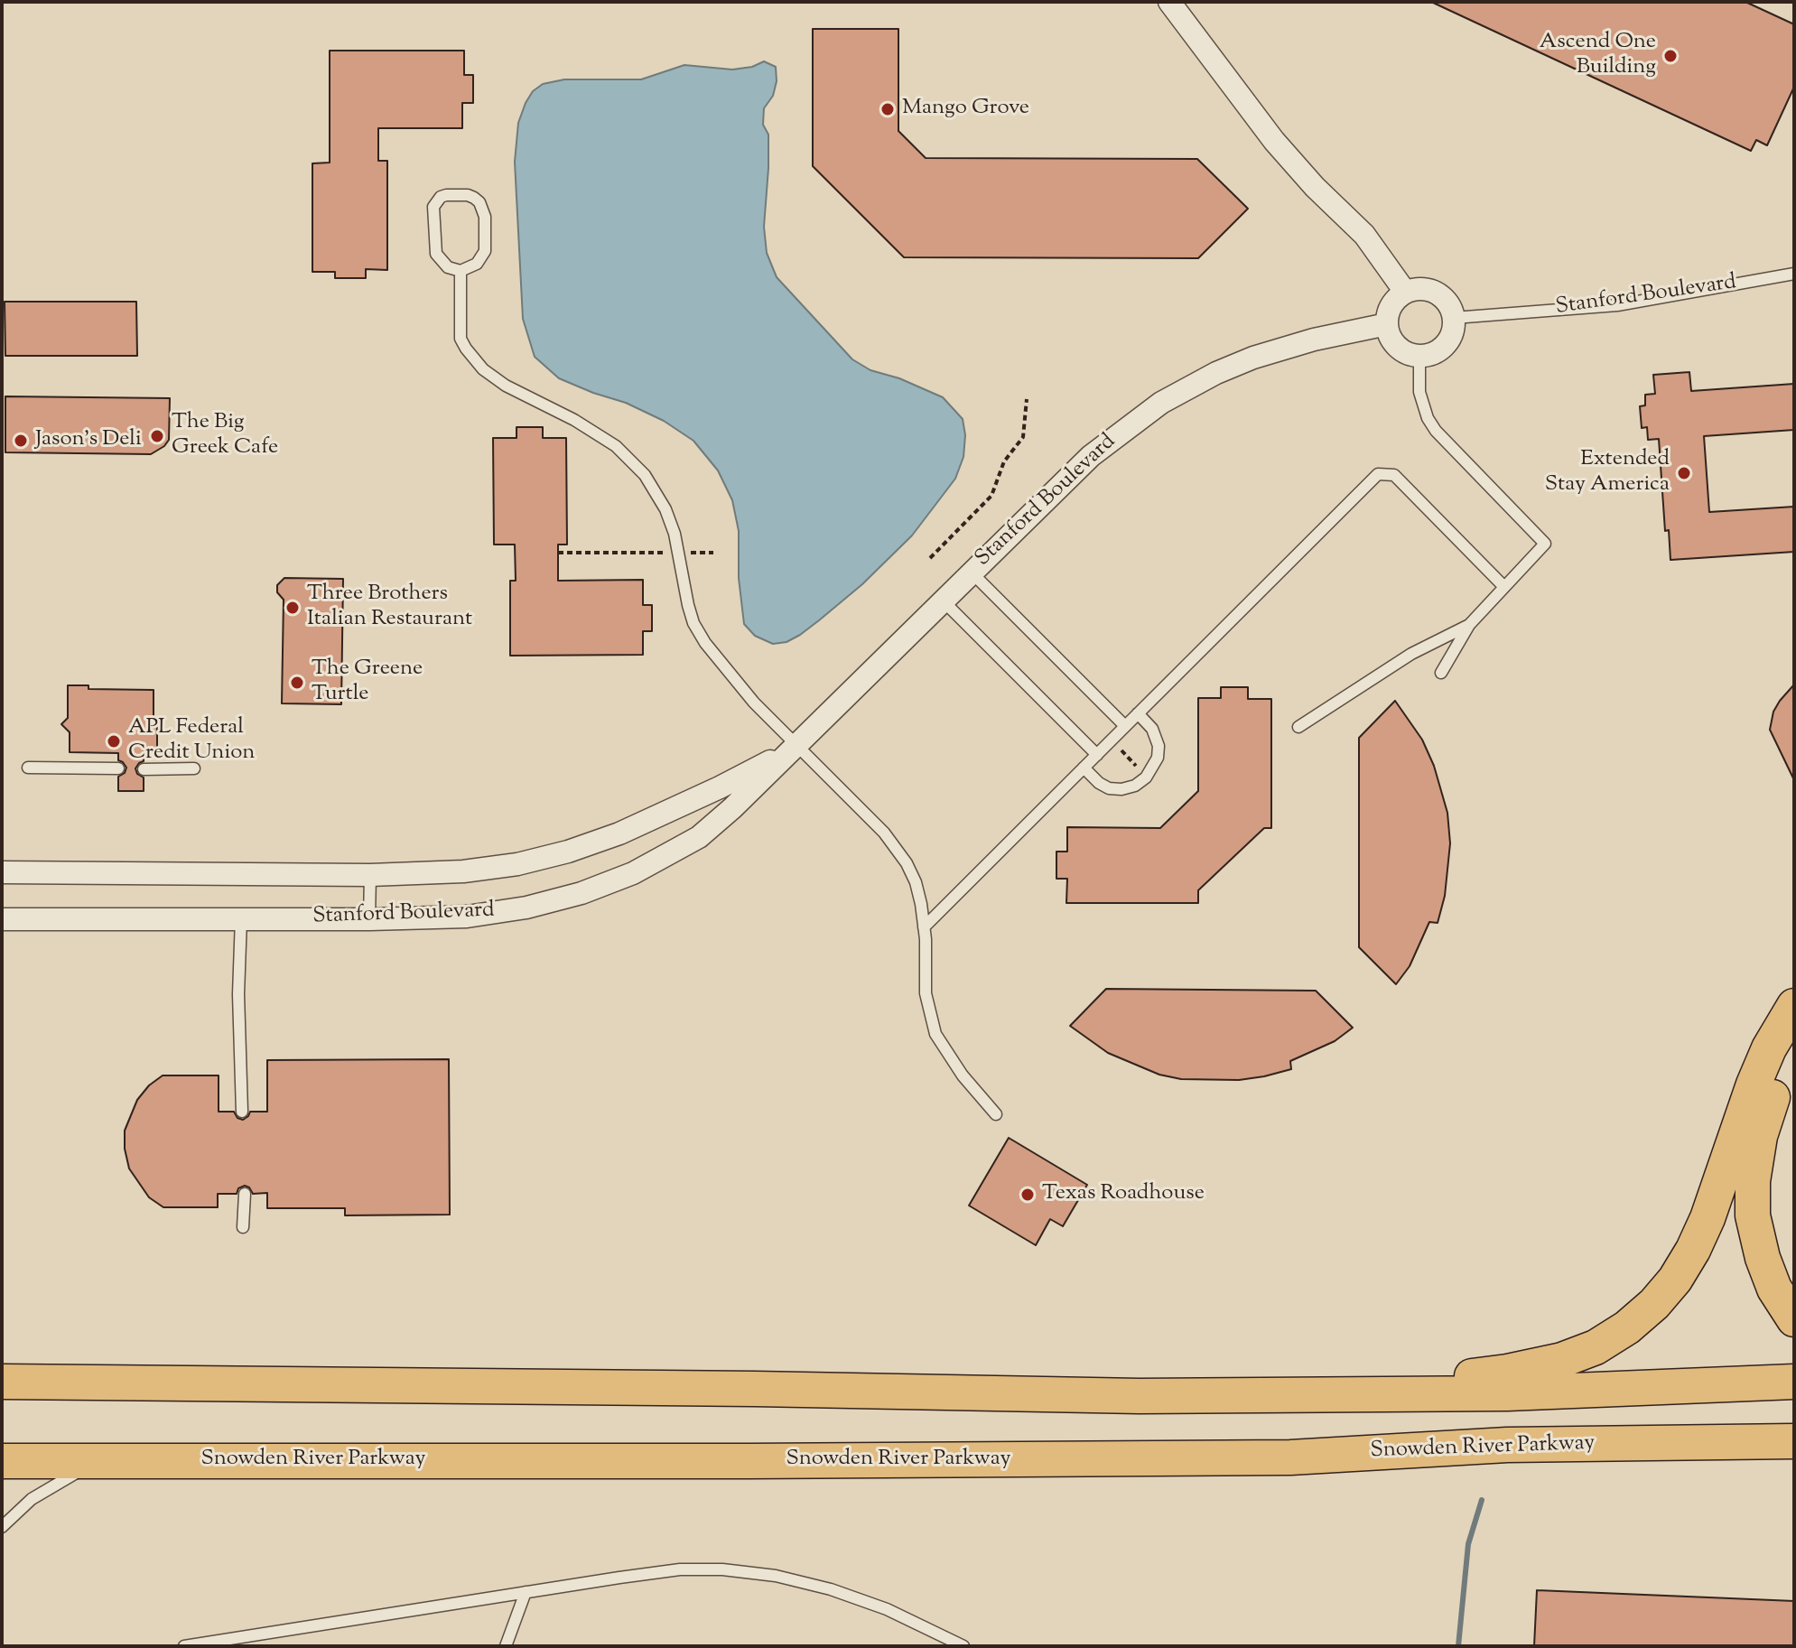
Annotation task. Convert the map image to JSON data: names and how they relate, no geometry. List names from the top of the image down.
{
  "streets": {
    "main road": ["Snowden River Parkway"],
    "street": ["Stanford Boulevard"]
  },
  "places": [
    "Ascend One Building",
    "Mango Grove",
    "The Big Greek Cafe",
    "Jason's Deli",
    "Extended Stay America",
    "Three Brothers Italian Restaurant",
    "The Greene Turtle",
    "APL Federal Credit Union",
    "Texas Roadhouse"
  ]
}
